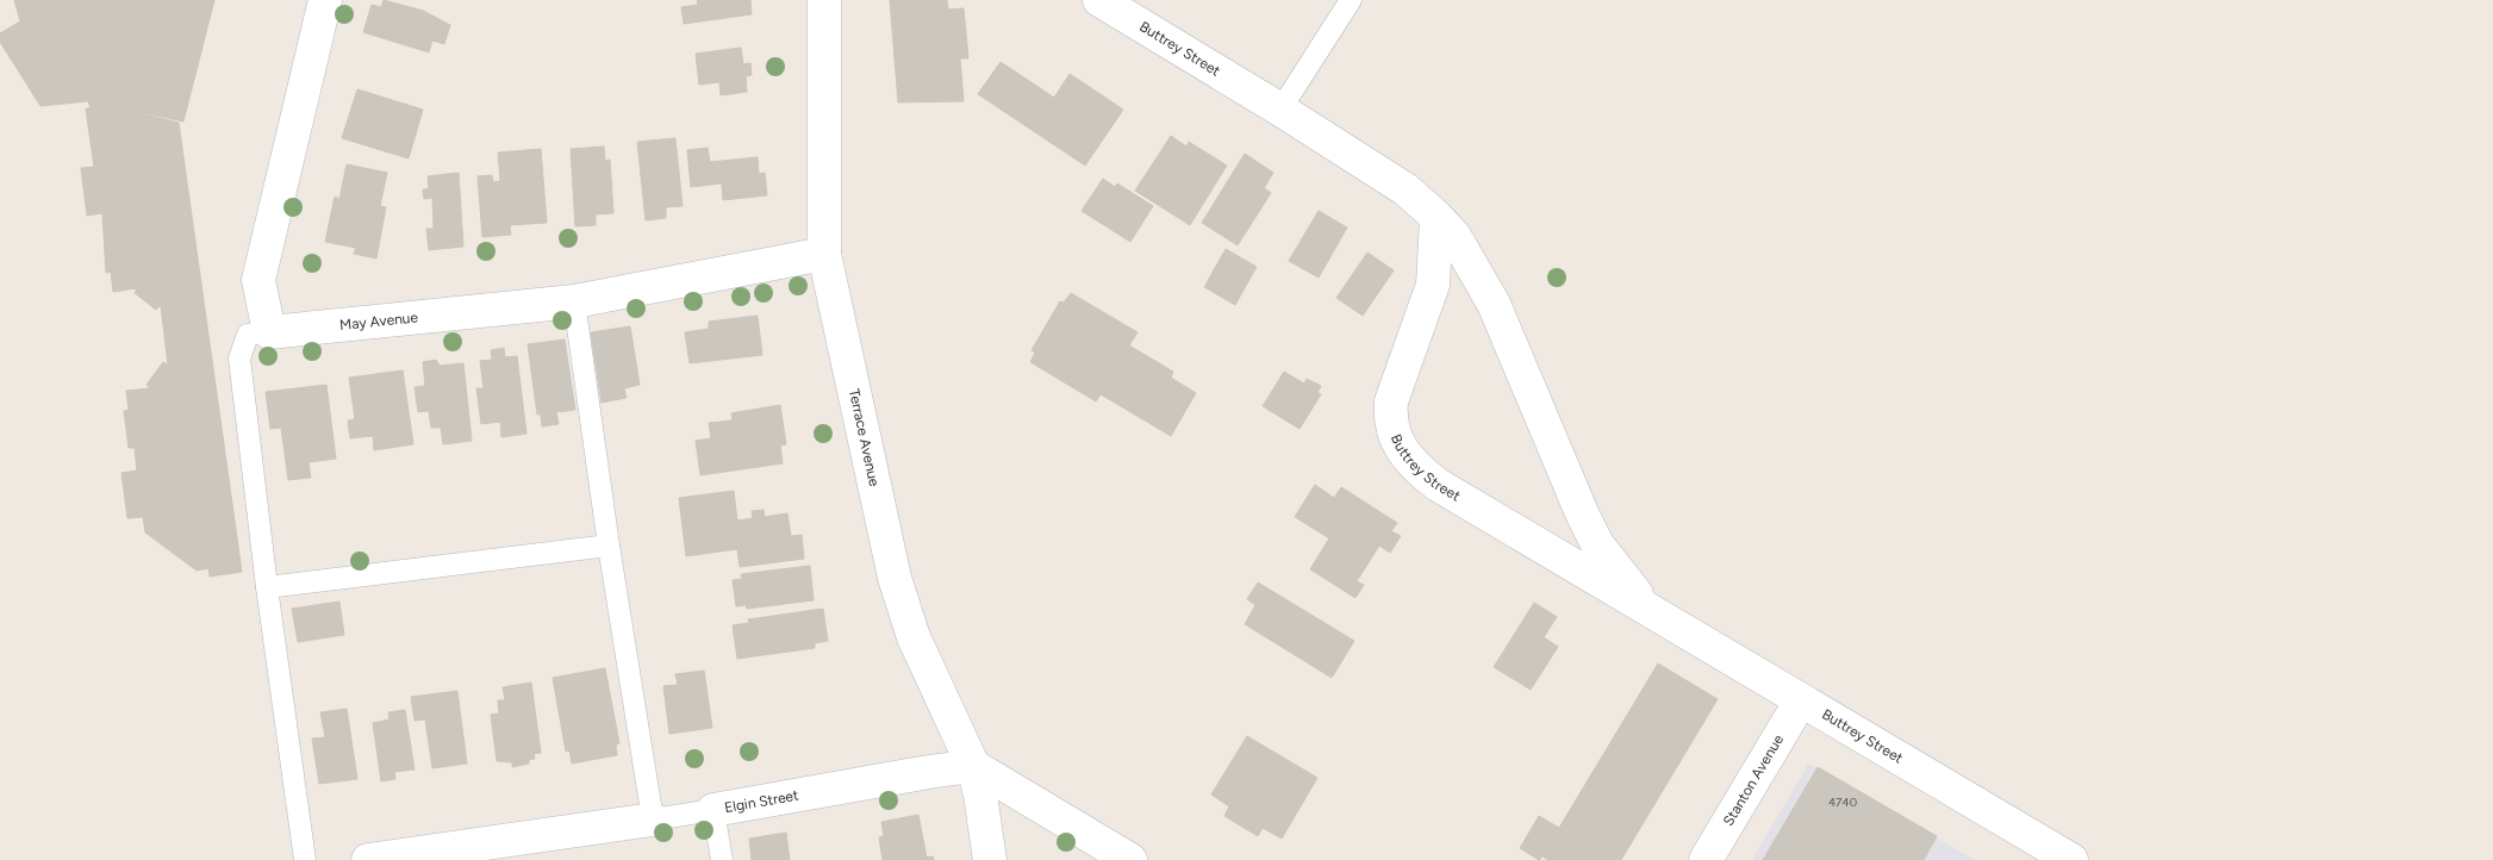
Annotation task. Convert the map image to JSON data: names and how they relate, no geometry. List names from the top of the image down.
{
  "streets": {
    "street": [
      "Buttrey Street",
      "May Avenue",
      "Terrace Avenue",
      "Stanton Avenue",
      "Elgin Street"
    ]
  },
  "crossings": [
    ["Buttrey Street", "Stanton Avenue"],
    ["May Avenue", "Terrace Avenue"],
    ["Terrace Avenue", "Elgin Street"]
  ],
  "house_numbers": ["4740"]
}
